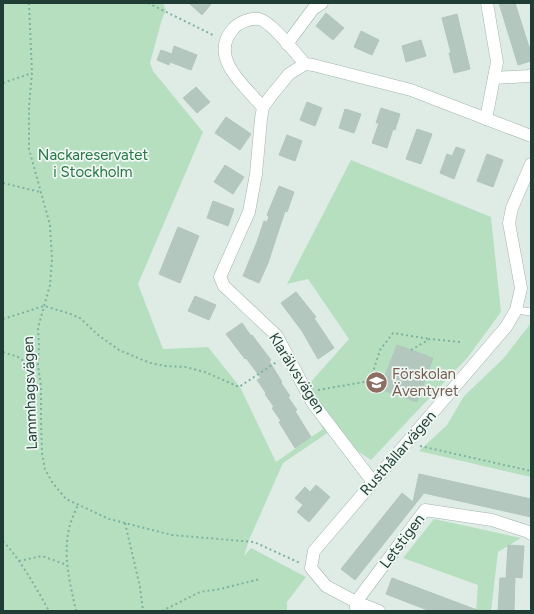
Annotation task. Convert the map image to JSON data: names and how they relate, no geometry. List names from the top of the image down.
{
  "streets": {
    "street": ["Klarälvsvägen", "Rusthållarvägen", "Letstigen"],
    "path": ["Lammhagsvägen"]
  },
  "crossings": [
    ["Klarälvsvägen", "Rusthållarvägen"],
    ["Lammhagsvägen", "Rusthållarvägen"]
  ],
  "parks": ["Nackareservatet i Stockholm"],
  "places": {
    "school or university": ["Förskolan Äventyret"]
  }
}
